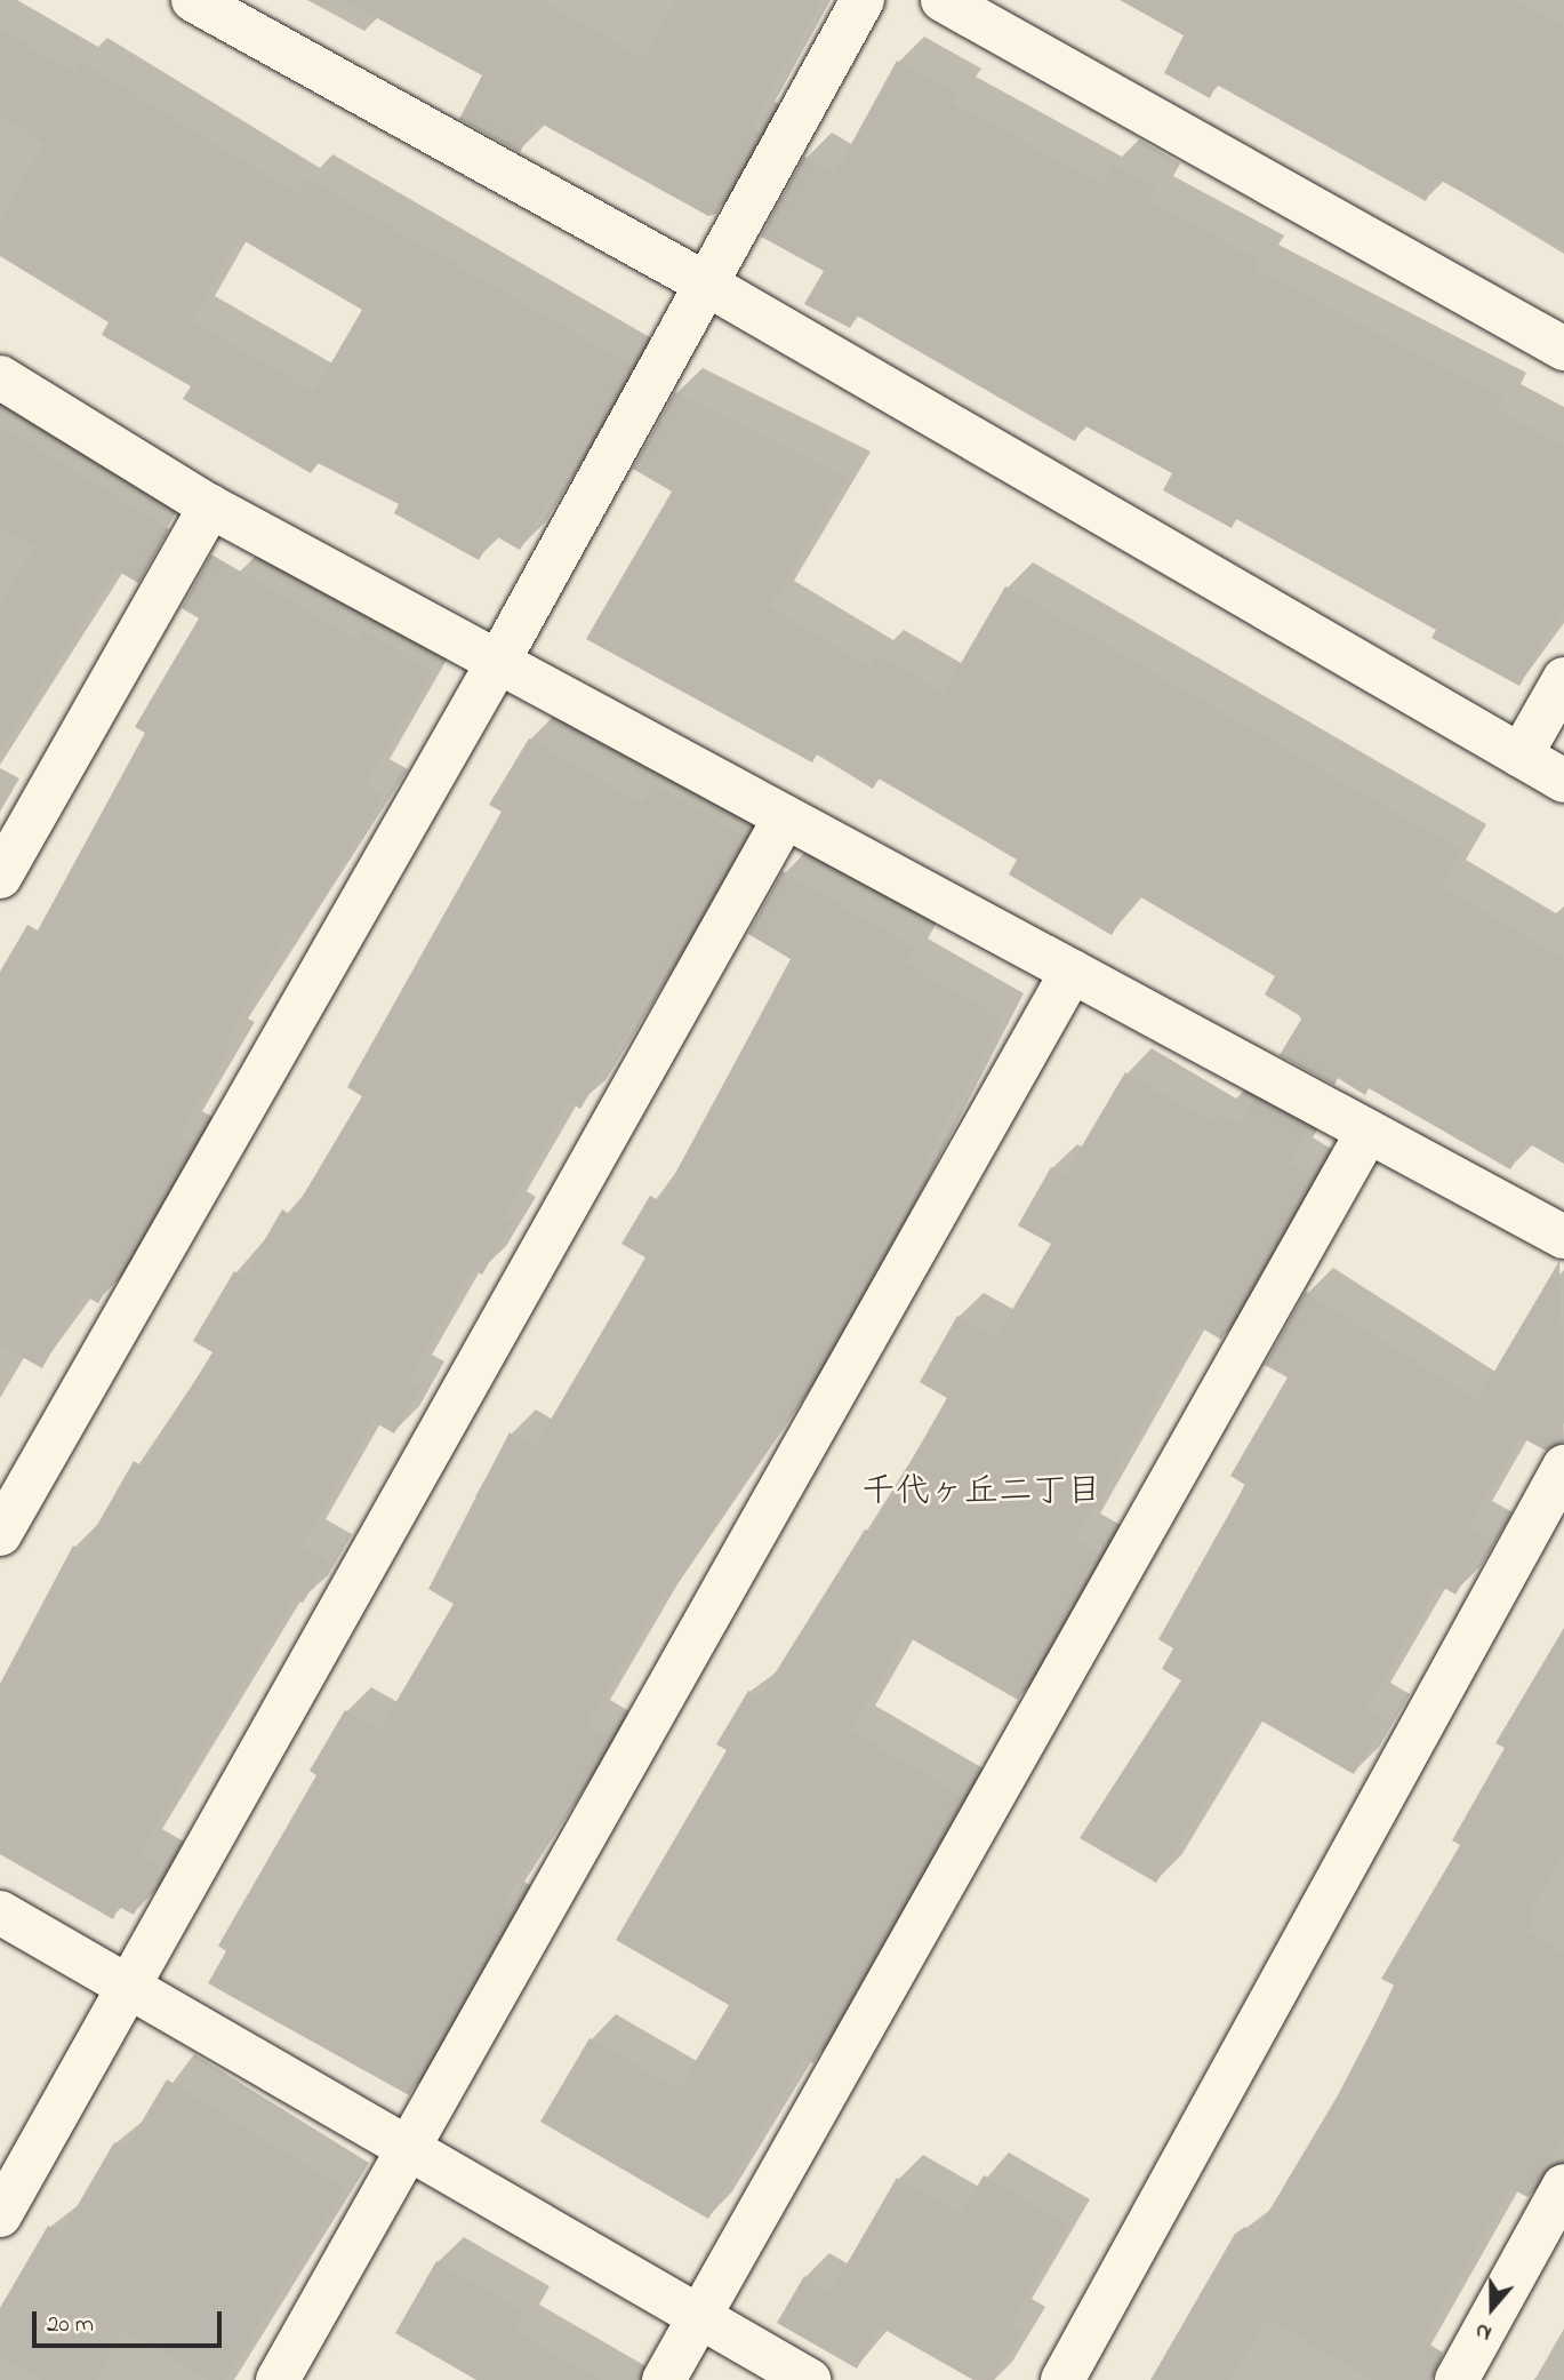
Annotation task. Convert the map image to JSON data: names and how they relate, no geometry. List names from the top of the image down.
{
  "districts": ["千代ヶ丘二丁目"],
  "scale_bar": "20 m",
  "north": "bottom"
}
